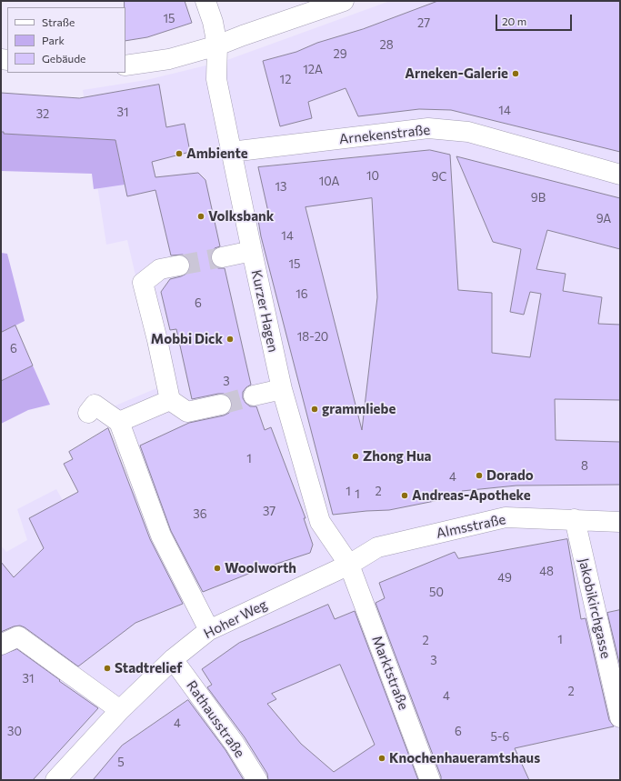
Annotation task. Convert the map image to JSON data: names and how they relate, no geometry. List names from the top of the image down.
{
  "streets": {
    "street": [
      "Arnekenstraße",
      "Kurzer Hagen",
      "Almsstraße",
      "Jakobikirchgasse",
      "Hoher Weg",
      "Marktstraße",
      "Rathausstraße"
    ]
  },
  "crossings": [
    ["Arnekenstraße", "Kurzer Hagen"],
    ["Kurzer Hagen", "Almsstraße"],
    ["Kurzer Hagen", "Hoher Weg"],
    ["Kurzer Hagen", "Marktstraße"],
    ["Almsstraße", "Jakobikirchgasse"],
    ["Almsstraße", "Hoher Weg"],
    ["Almsstraße", "Marktstraße"],
    ["Hoher Weg", "Marktstraße"],
    ["Hoher Weg", "Rathausstraße"]
  ],
  "places": [
    "Arneken-Galerie",
    "Ambiente",
    "Volksbank",
    "Mobbi Dick",
    "grammliebe",
    "Zhong Hua",
    "Dorado",
    "Andreas-Apotheke",
    "Woolworth",
    "Stadtrelief",
    "Knochenhaueramtshaus"
  ],
  "house_numbers": [
    "15",
    "27",
    "28",
    "29",
    "12A",
    "12",
    "14",
    "31",
    "32",
    "10",
    "9C",
    "10A",
    "13",
    "9B",
    "9A",
    "14",
    "15",
    "16",
    "6",
    "18-20",
    "6",
    "3",
    "1",
    "8",
    "4",
    "1",
    "2",
    "1",
    "37",
    "36",
    "48",
    "49",
    "50",
    "1",
    "2",
    "3",
    "31",
    "2",
    "4",
    "4",
    "30",
    "6",
    "5-6",
    "5"
  ],
  "legend": ["Straße", "Park", "Gebäude"],
  "scale_bar": "20 m"
}
